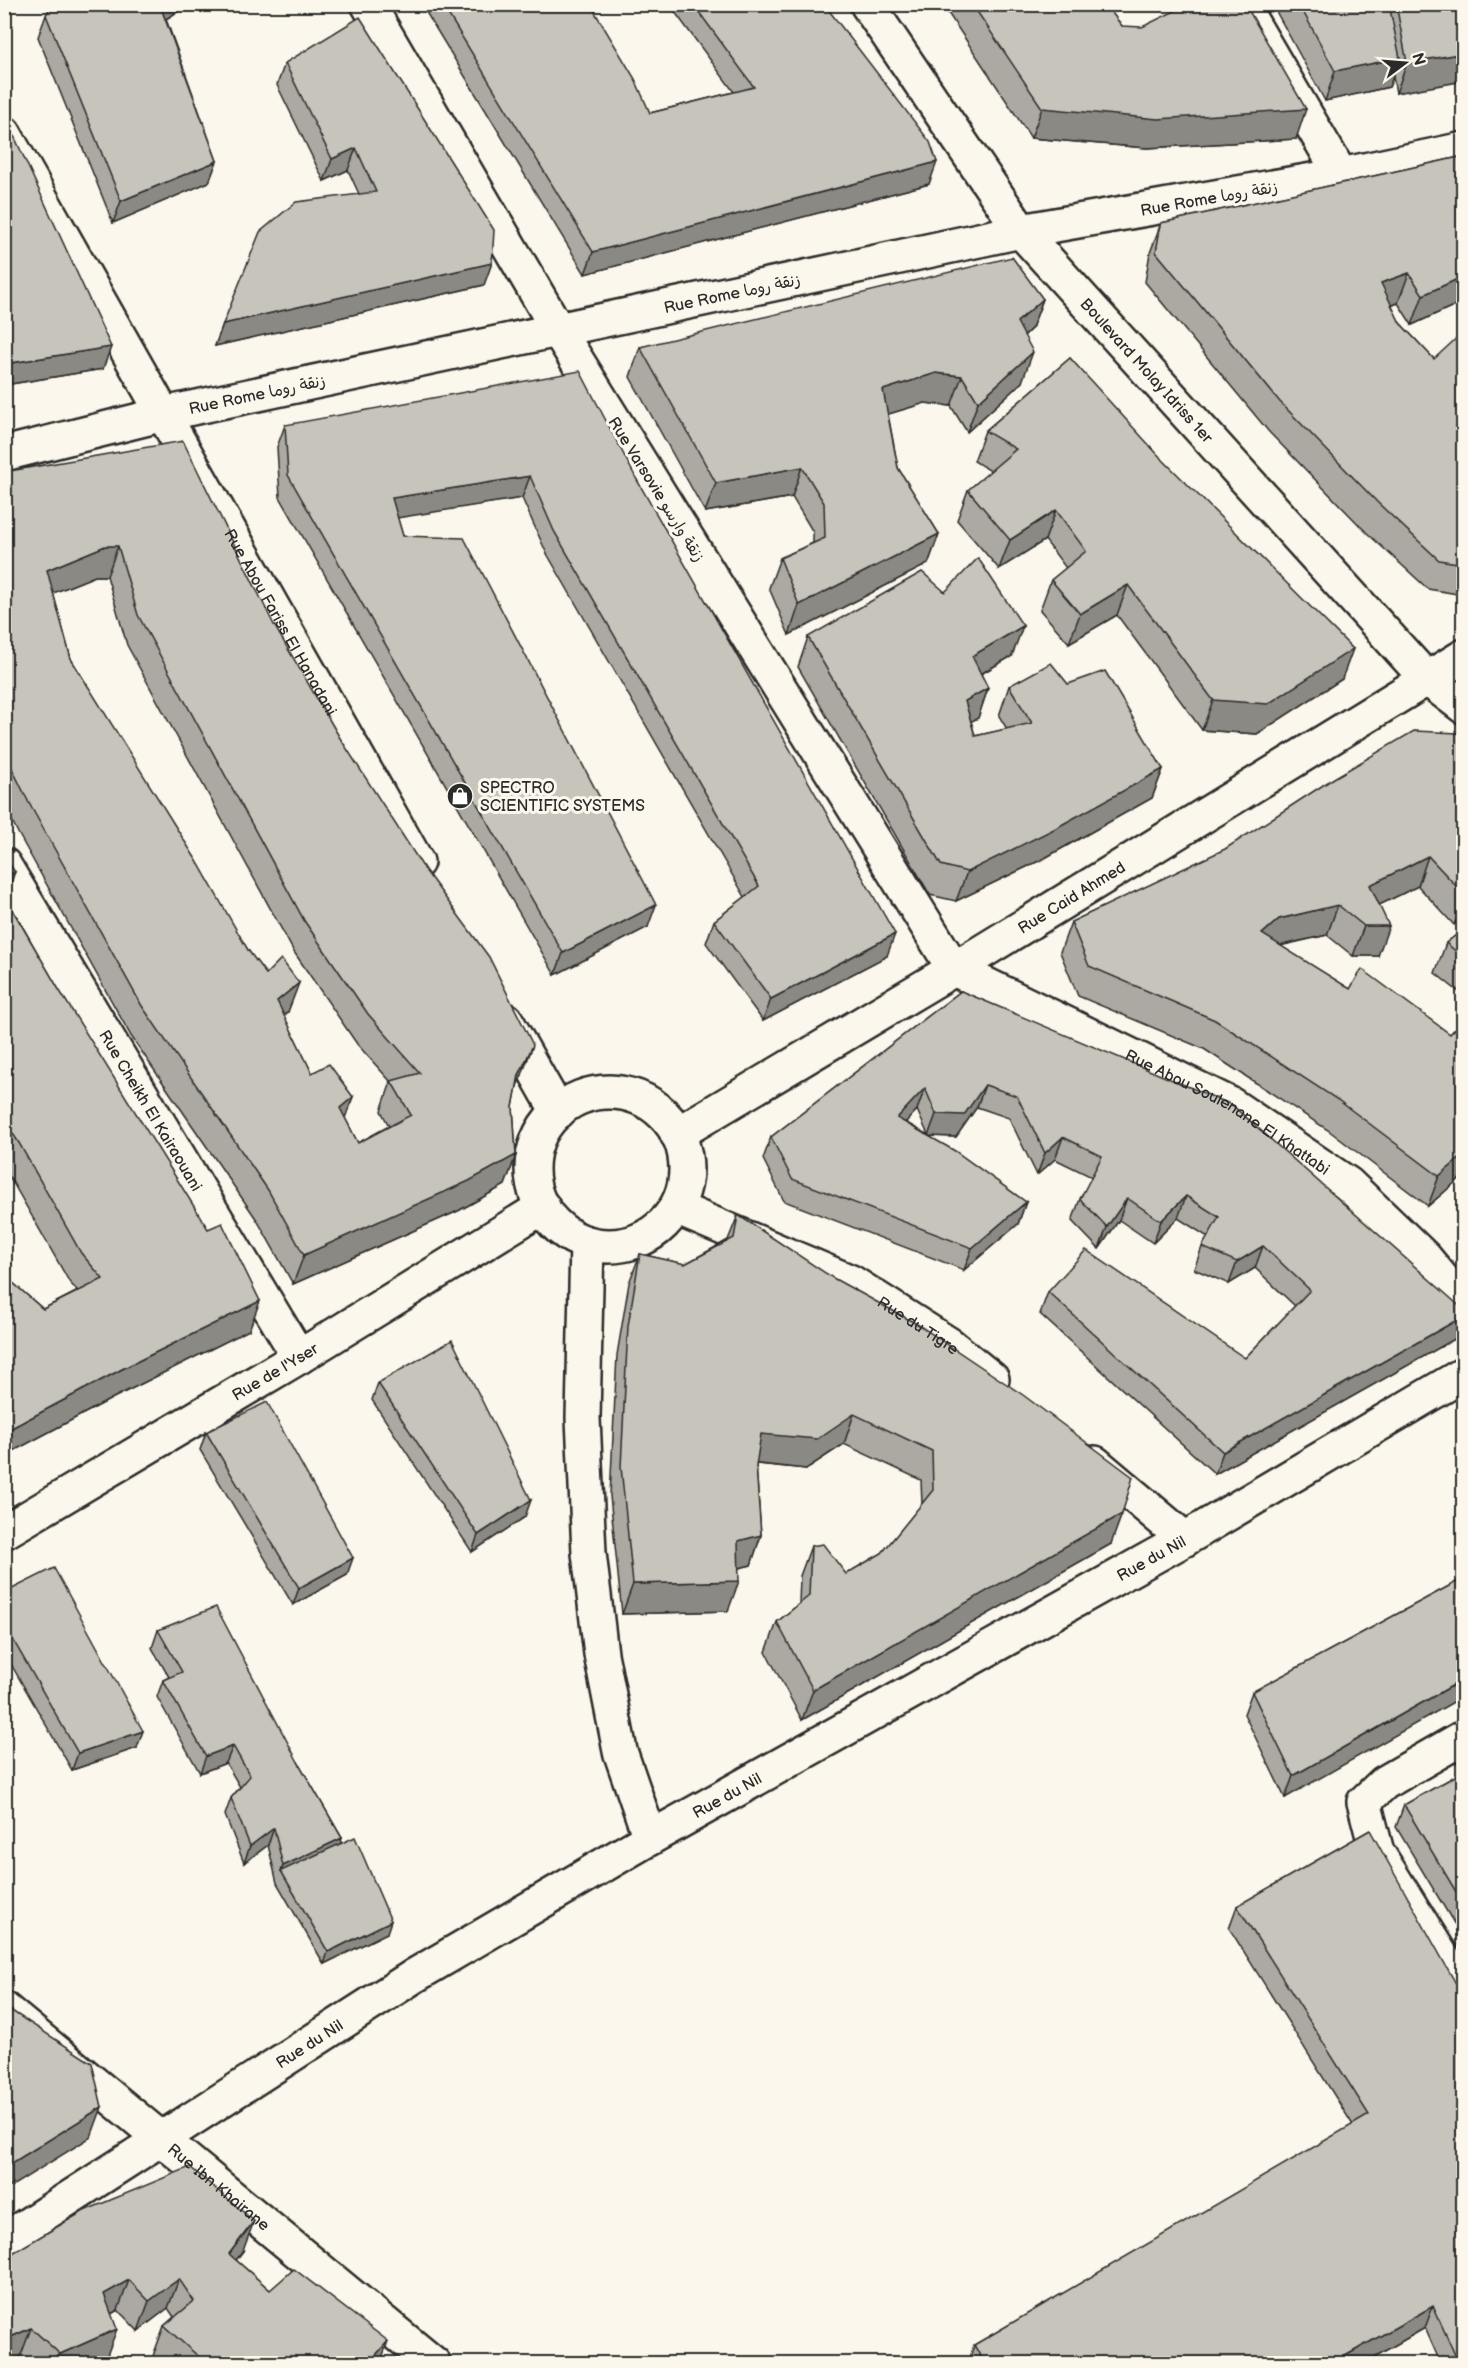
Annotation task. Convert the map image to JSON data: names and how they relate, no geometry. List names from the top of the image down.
{
  "streets": {
    "street": [
      "Rue Rome زنقة روما",
      "Boulevard Molay Idriss 1er",
      "Rue Varsovie زنقة وارسو",
      "Rue Abou Fariss El Hanadani",
      "Rue Caid Ahmed",
      "Rue Cheikh El Kairaouani",
      "Rue Abou Soulenane El Khattabi",
      "Rue du Tigre",
      "Rue de l'Yser",
      "Rue du Nil",
      "Rue Ibn Khairane"
    ]
  },
  "crossings": [
    ["Rue Rome زنقة روما", "Boulevard Molay Idriss 1er"],
    ["Rue Rome زنقة روما", "Rue Varsovie زنقة وارسو"],
    ["Rue Rome زنقة روما", "Rue Abou Fariss El Hanadani"],
    ["Boulevard Molay Idriss 1er", "Rue Caid Ahmed"],
    ["Rue Varsovie زنقة وارسو", "Rue Caid Ahmed"],
    ["Rue Varsovie زنقة وارسو", "Rue Abou Soulenane El Khattabi"],
    ["Rue Caid Ahmed", "Rue Abou Soulenane El Khattabi"],
    ["Rue Caid Ahmed", "Rue du Tigre"],
    ["Rue Caid Ahmed", "Rue de l'Yser"],
    ["Rue Cheikh El Kairaouani", "Rue de l'Yser"],
    ["Rue du Tigre", "Rue de l'Yser"],
    ["Rue du Nil", "Rue Ibn Khairane"]
  ],
  "places": {
    "shop": ["SPECTRO SCIENTIFIC SYSTEMS"]
  },
  "north": "right"
}
